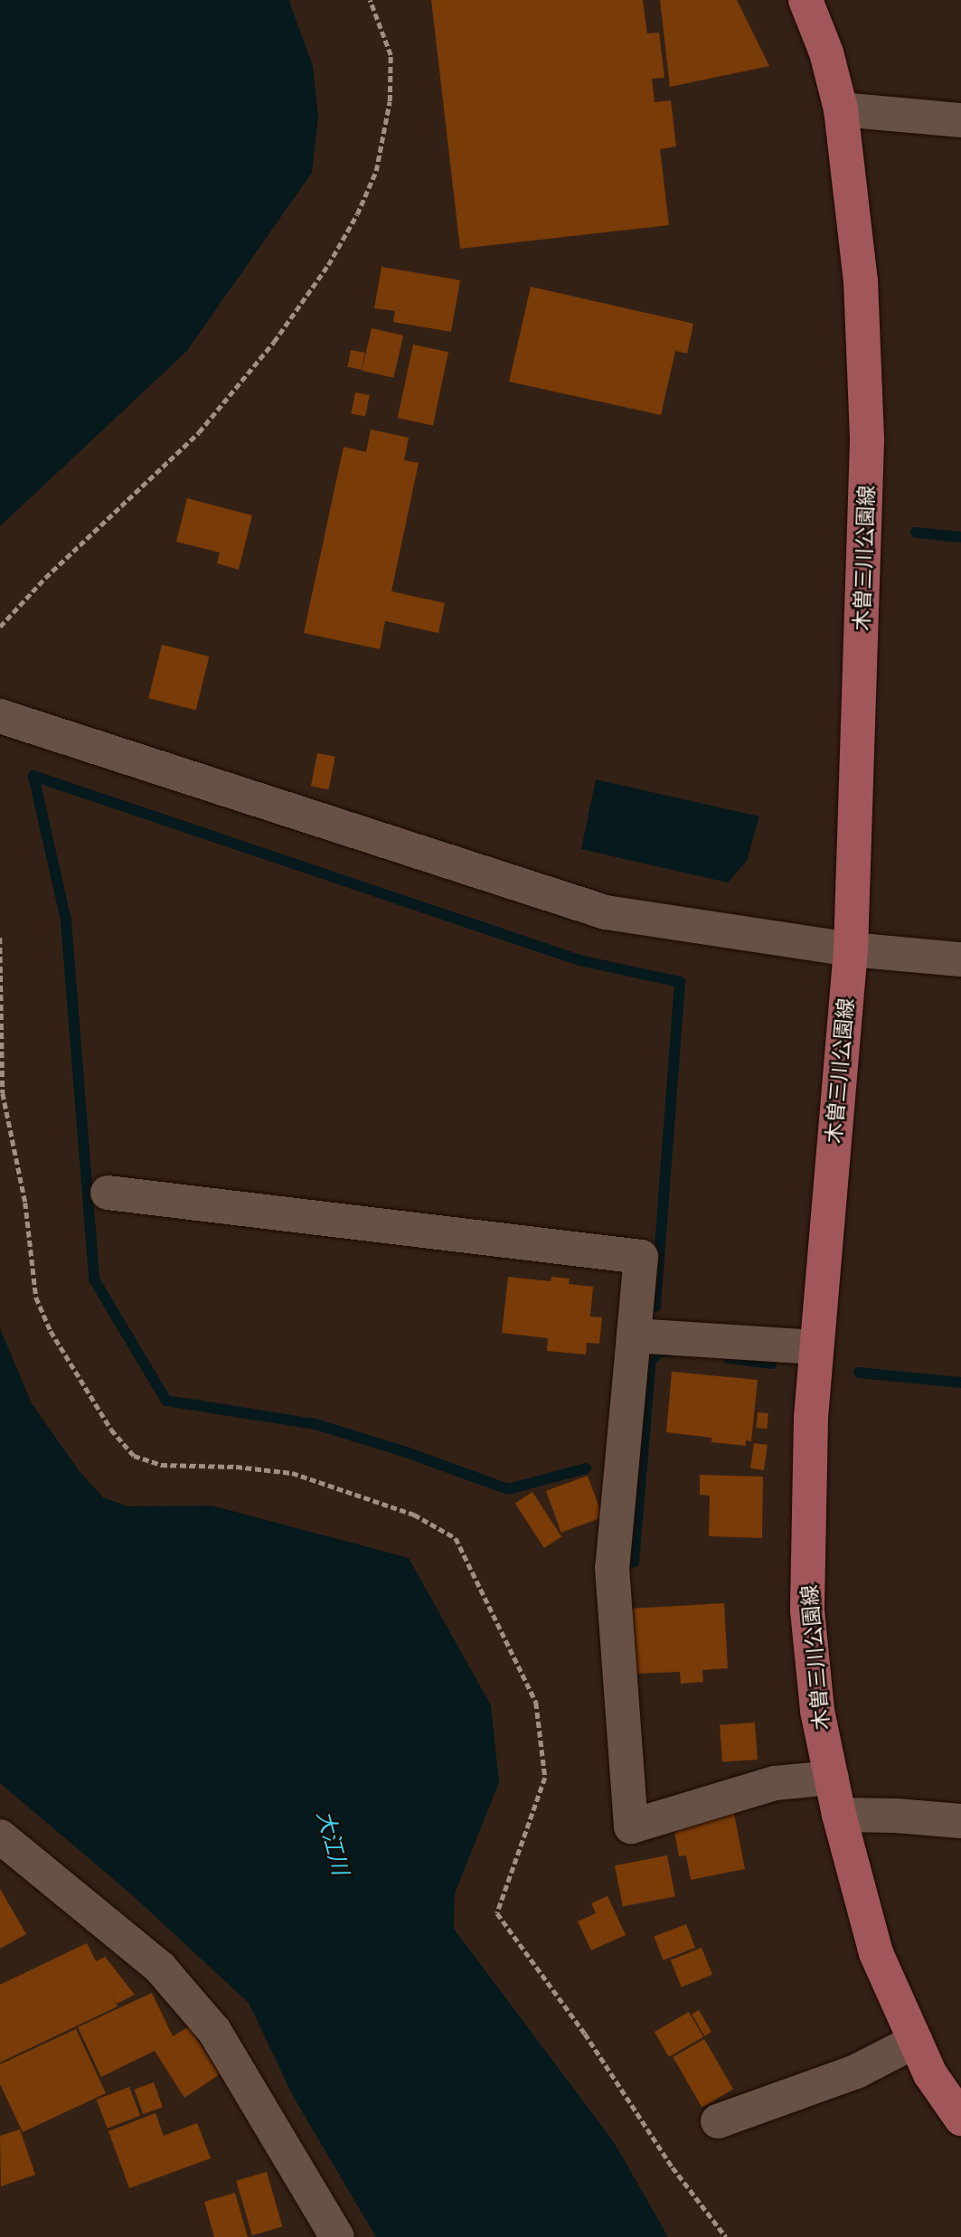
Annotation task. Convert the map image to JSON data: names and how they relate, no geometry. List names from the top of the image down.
{
  "streets": {
    "main road": ["木曽三川公園線"]
  },
  "water": ["大江川"]
}
